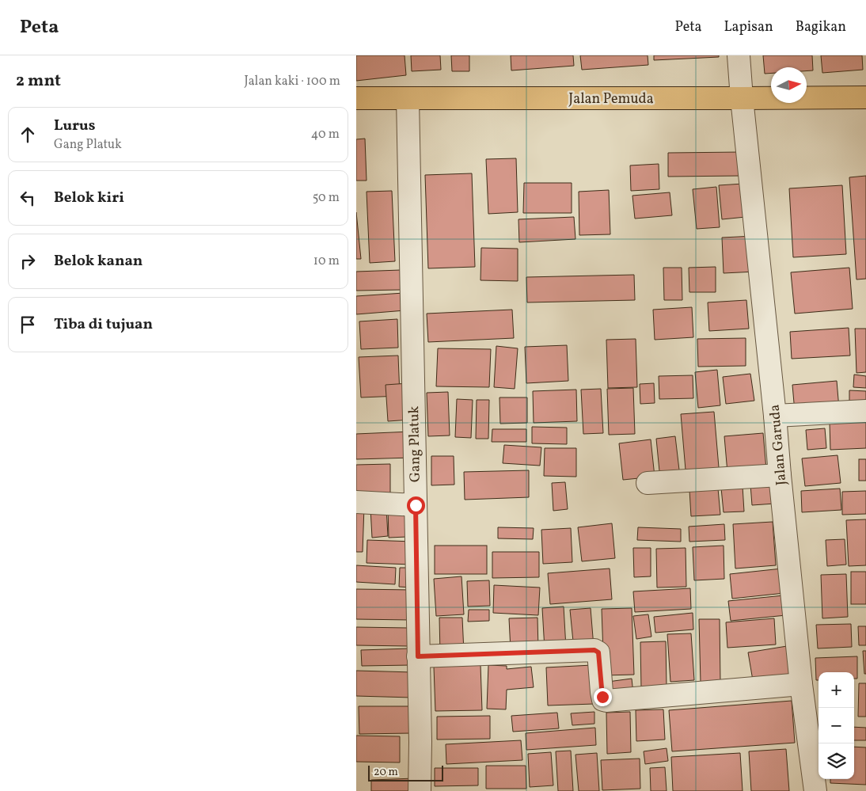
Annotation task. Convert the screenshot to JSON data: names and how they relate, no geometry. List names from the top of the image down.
{
  "streets": {
    "main road": ["Jalan Pemuda"],
    "street": ["Gang Platuk", "Jalan Garuda"]
  },
  "crossings": [
    ["Jalan Pemuda", "Gang Platuk"],
    ["Jalan Pemuda", "Jalan Garuda"]
  ],
  "scale_bar": "20 m",
  "north": "right",
  "page": {
    "header": "Peta",
    "nav": ["Peta", "Lapisan", "Bagikan"],
    "heading": ["2 mnt", "Jalan kaki · 100 m"],
    "list": [
      ["Lurus", "Gang Platuk", "40 m"],
      ["Belok kiri", "50 m"],
      ["Belok kanan", "10 m"],
      "Tiba di tujuan"
    ],
    "map_buttons": ["+", "−"],
    "scale": "20 m"
  }
}
